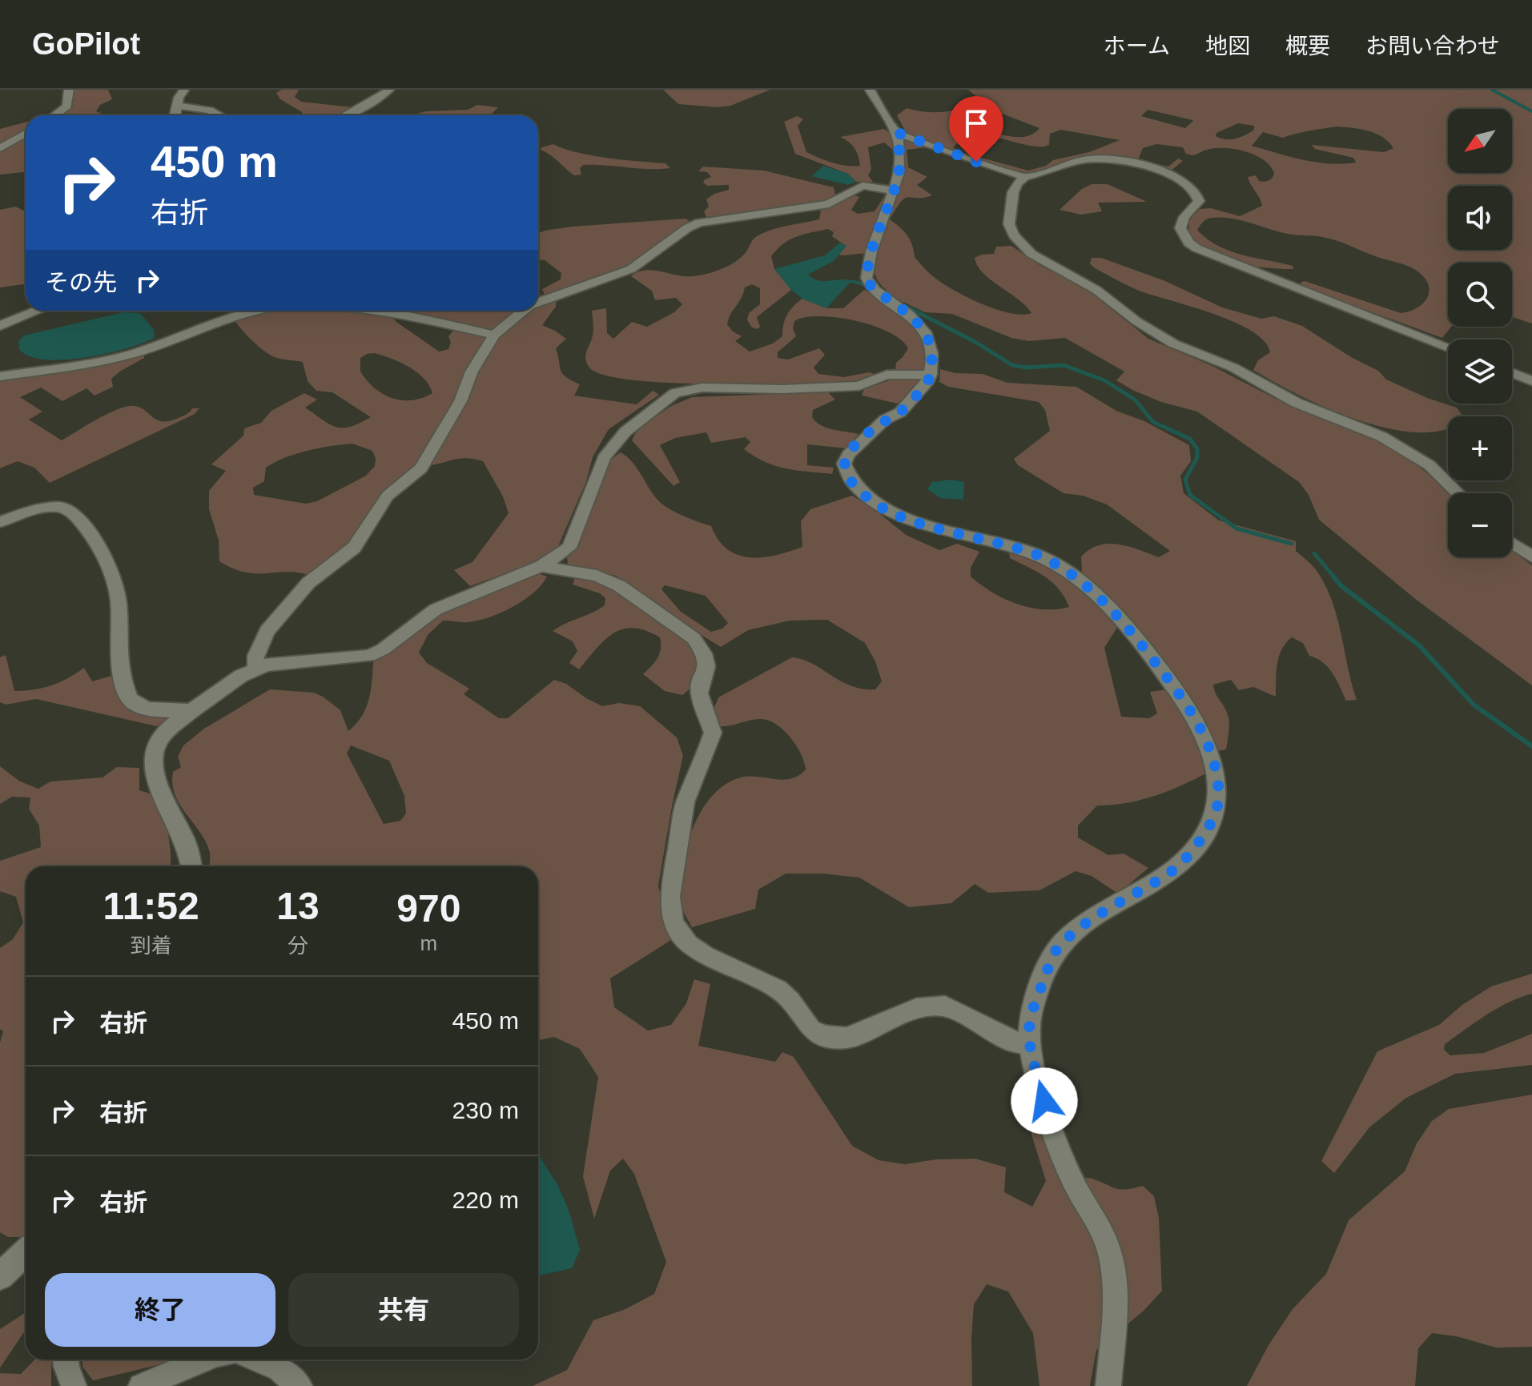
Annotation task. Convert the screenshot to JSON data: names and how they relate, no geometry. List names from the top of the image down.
{
  "north": "bottom left",
  "page": {
    "header": "GoPilot",
    "nav": [
      "ホーム",
      "地図",
      "概要",
      "お問い合わせ"
    ],
    "map_buttons": ["+", "−"],
    "turn": ["450 m", "右折"],
    "then": "その先",
    "eta": [
      "11:52",
      "到着",
      "13",
      "分",
      "970",
      "m"
    ],
    "list": [
      {
        "name": "右折",
        "value": "450 m"
      },
      {
        "name": "右折",
        "value": "230 m"
      },
      {
        "name": "右折",
        "value": "220 m"
      }
    ],
    "buttons": ["終了", "共有"]
  }
}
